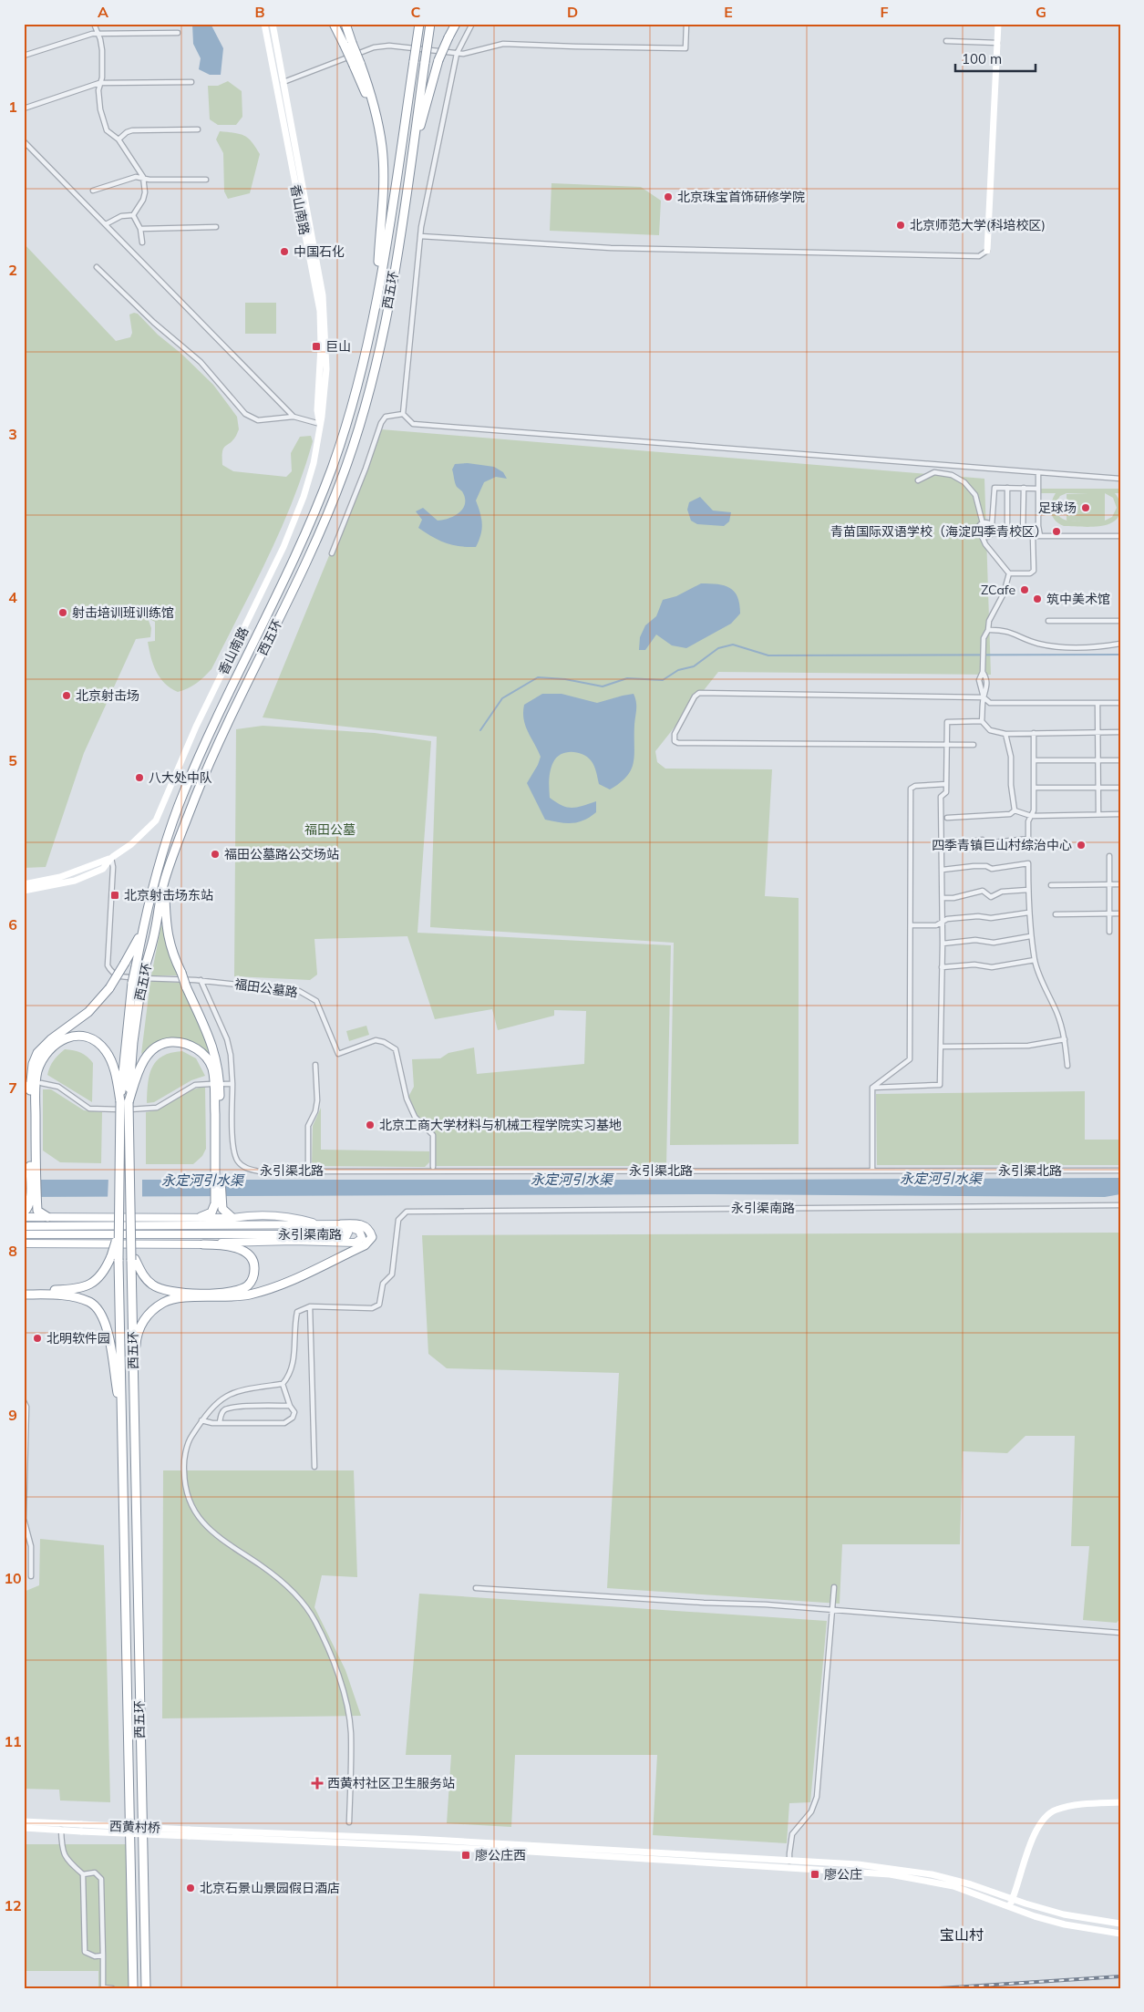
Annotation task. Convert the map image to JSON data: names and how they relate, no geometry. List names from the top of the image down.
{
  "streets": {
    "highway": ["西五环"],
    "main road": ["香山南路", "永引渠南路", "西黄村桥"],
    "street": ["福田公墓路", "永引渠北路"]
  },
  "crossings": [
    ["香山南路", "福田公墓路"],
    ["福田公墓路", "永引渠北路"]
  ],
  "districts": ["宝山村"],
  "water": ["永定河引水渠"],
  "parks": ["福田公墓"],
  "places": {
    "other": [
      "北京珠宝首饰研修学院",
      "北京师范大学(科培校区)",
      "中国石化",
      "足球场",
      "青苗国际双语学校（海淀四季青校区）",
      "ZCafe",
      "筑中美术馆",
      "射击培训班训练馆",
      "北京射击场",
      "八大处中队",
      "四季青镇巨山村综治中心",
      "福田公墓路公交场站",
      "北京工商大学材料与机械工程学院实习基地",
      "北明软件园",
      "北京石景山景园假日酒店"
    ],
    "transit": [
      "巨山",
      "北京射击场东站",
      "廖公庄西",
      "廖公庄"
    ],
    "health": ["西黄村社区卫生服务站"]
  },
  "scale_bar": "100 m",
  "grid": {
    "columns": [
      "A",
      "B",
      "C",
      "D",
      "E",
      "F",
      "G"
    ],
    "rows": [
      "1",
      "2",
      "3",
      "4",
      "5",
      "6",
      "7",
      "8",
      "9",
      "10",
      "11",
      "12"
    ]
  }
}
